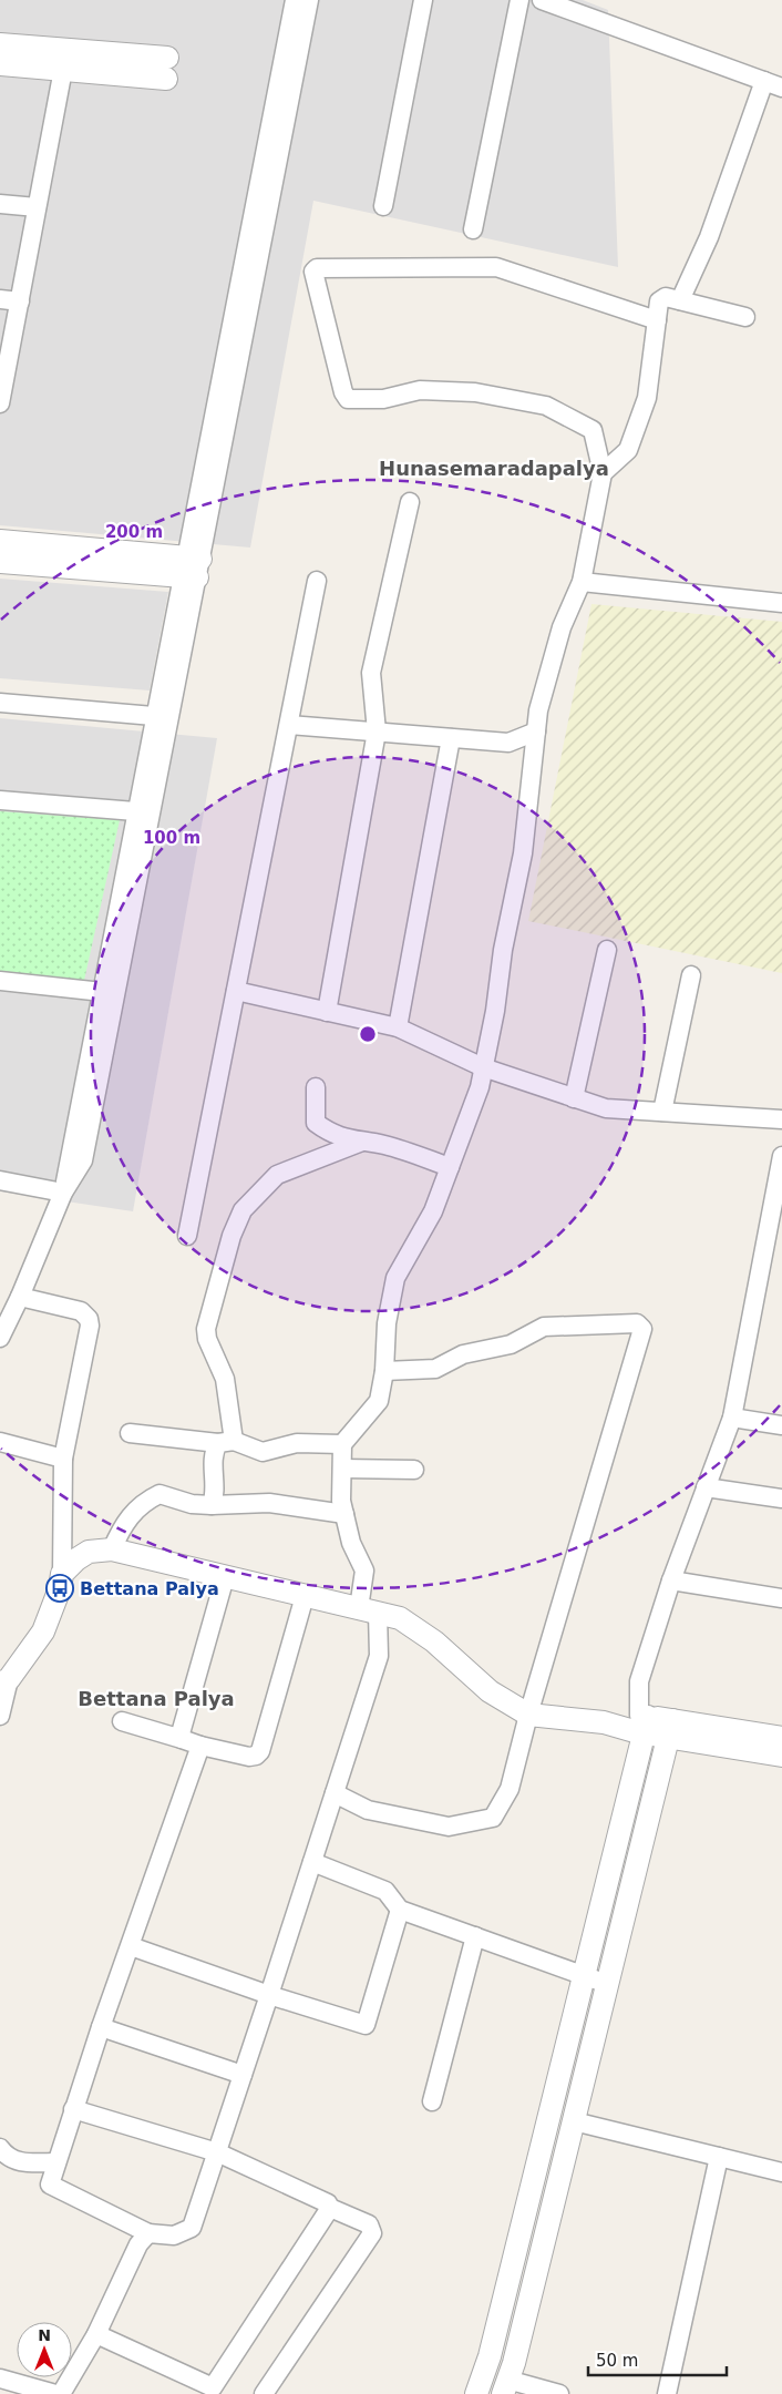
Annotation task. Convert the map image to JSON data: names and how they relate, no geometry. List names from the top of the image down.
{
  "districts": ["Hunasemaradapalya", "Bettana Palya"],
  "places": {
    "bus stop": ["Bettana Palya"]
  },
  "scale_bar": "50 m",
  "north": "top",
  "rings": ["200 m", "100 m"]
}
